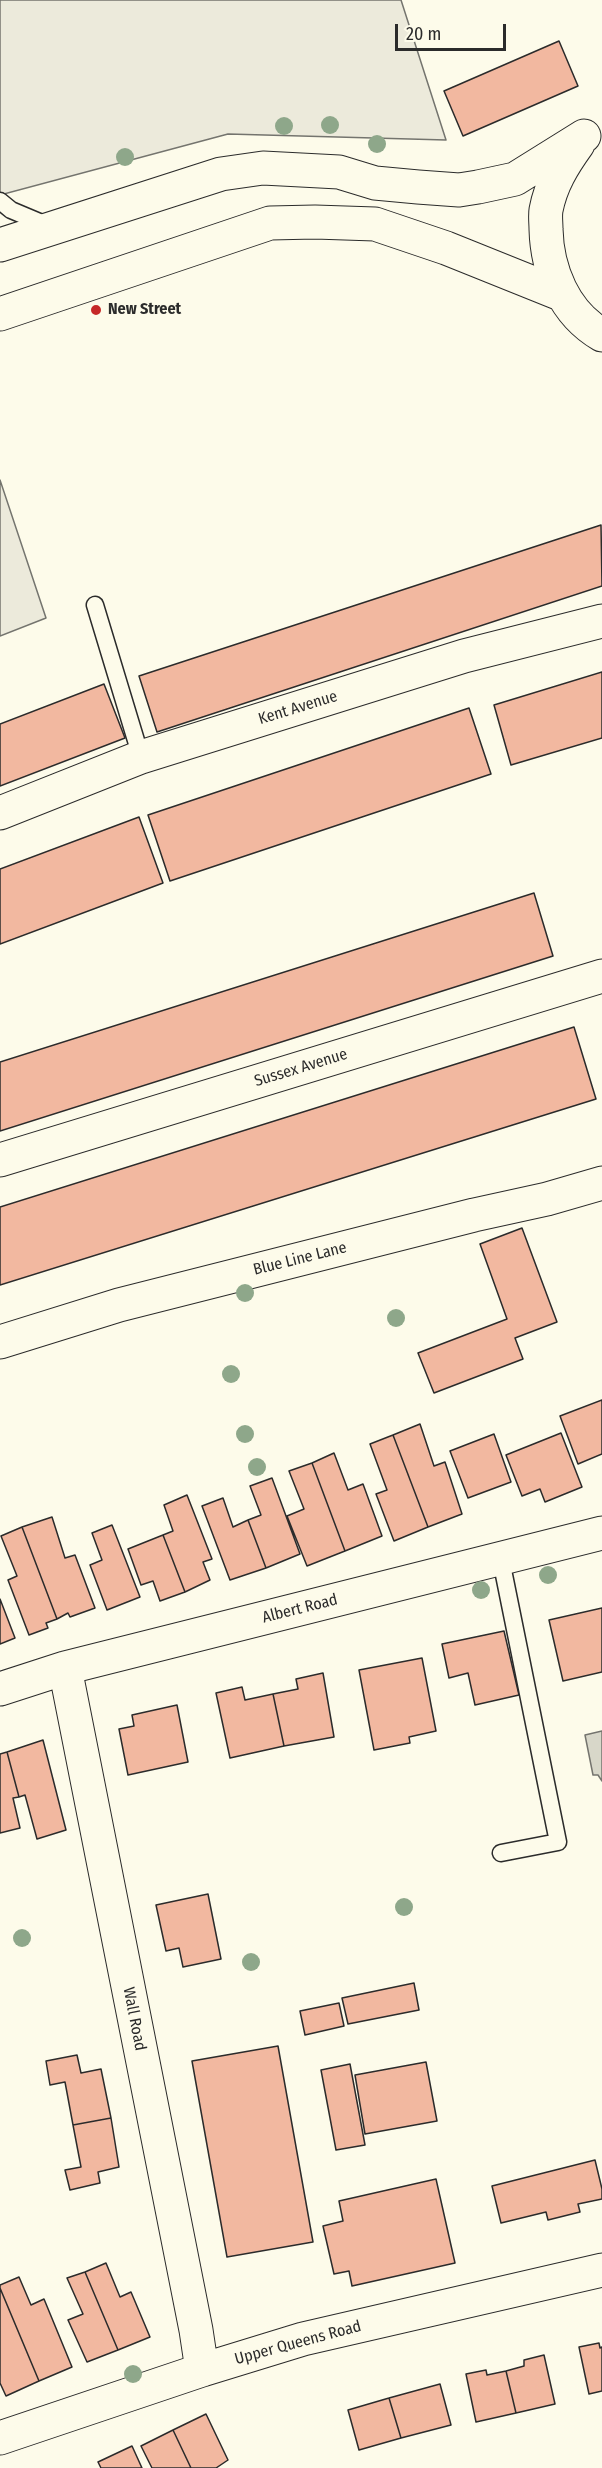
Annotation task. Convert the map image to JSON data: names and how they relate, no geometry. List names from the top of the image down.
{
  "streets": {
    "street": [
      "Kent Avenue",
      "Sussex Avenue",
      "Blue Line Lane",
      "Albert Road",
      "Wall Road",
      "Upper Queens Road"
    ]
  },
  "crossings": [
    ["Albert Road", "Wall Road"],
    ["Wall Road", "Upper Queens Road"]
  ],
  "places": ["New Street"],
  "scale_bar": "20 m"
}
